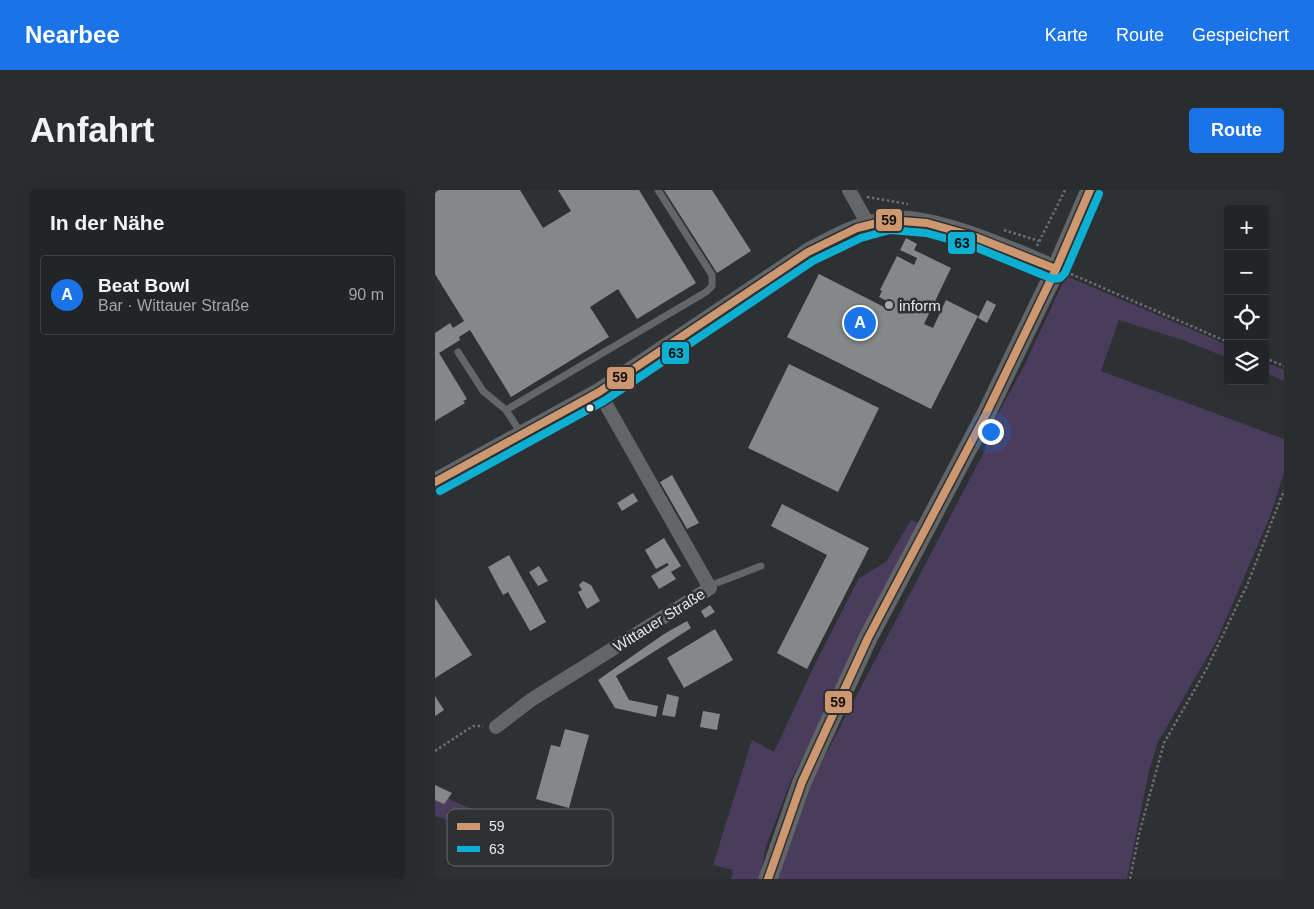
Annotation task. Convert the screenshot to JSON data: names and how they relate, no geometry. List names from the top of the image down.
{
  "streets": {
    "street": ["Wittauer Straße"]
  },
  "places": ["inform"],
  "lines": ["transit line 59", "transit line 63"],
  "legend": ["59", "63"],
  "page": {
    "header": "Nearbee",
    "nav": ["Karte", "Route", "Gespeichert"],
    "buttons": "Route",
    "title": "Anfahrt",
    "heading": "In der Nähe",
    "map_buttons": ["+", "−"],
    "list": [
      {
        "mark": "A",
        "name": "Beat Bowl",
        "note": "Bar · Wittauer Straße",
        "value": "90 m"
      }
    ],
    "pins": "A"
  }
}
